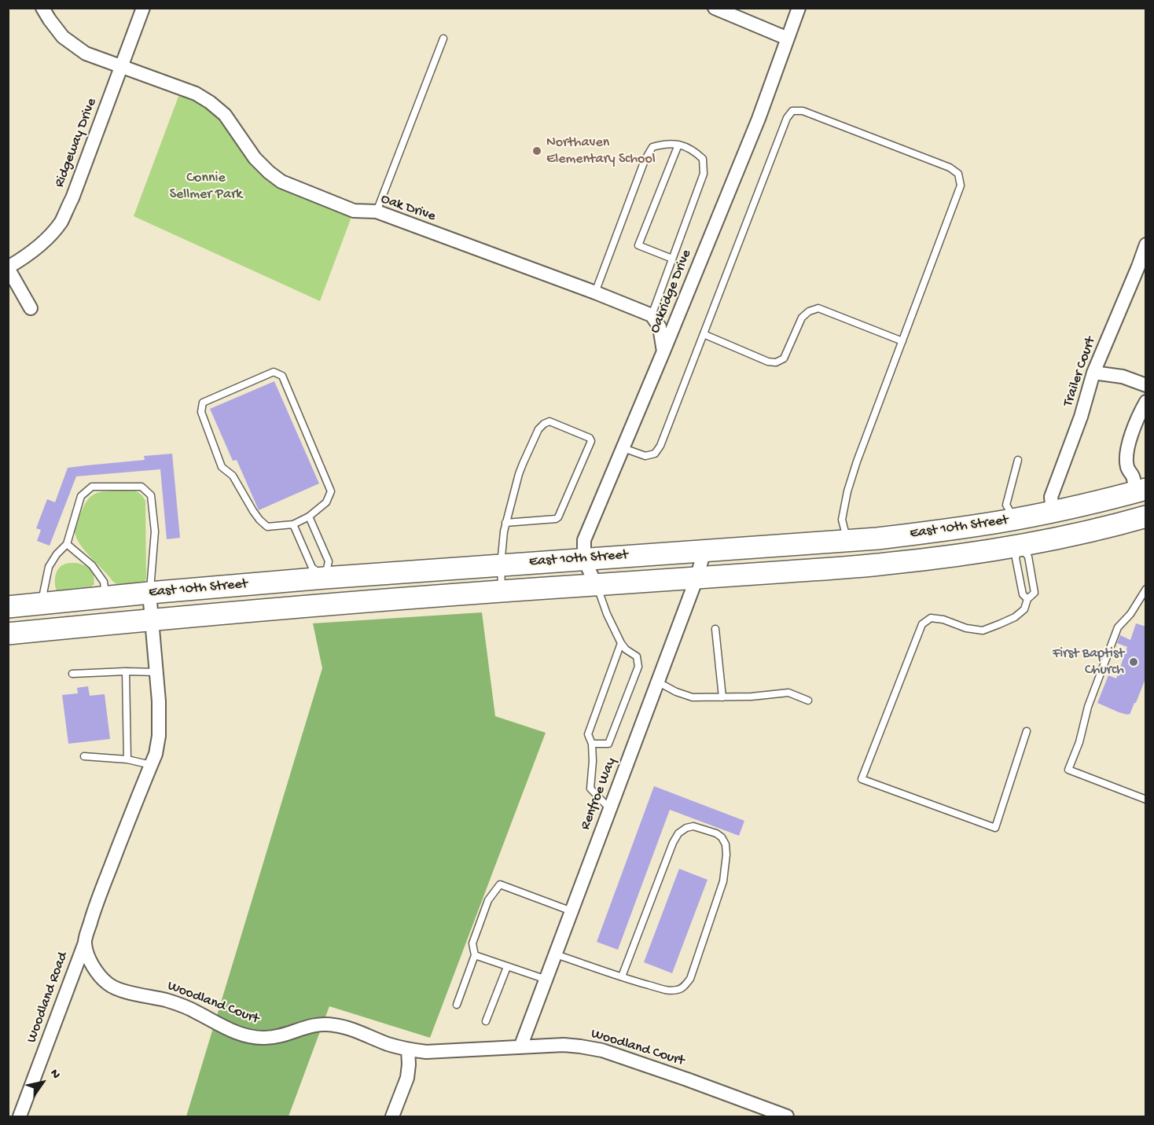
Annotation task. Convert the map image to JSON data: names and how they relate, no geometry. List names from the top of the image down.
{
  "streets": {
    "main road": ["East 10th Street"],
    "street": [
      "Ridgeway Drive",
      "Oak Drive",
      "Oakridge Drive",
      "Trailer Court",
      "Renfroe Way",
      "Woodland Road",
      "Woodland Court"
    ]
  },
  "crossings": [
    ["Ridgeway Drive", "Oak Drive"],
    ["Oakridge Drive", "East 10th Street"],
    ["Trailer Court", "East 10th Street"],
    ["East 10th Street", "Renfroe Way"],
    ["Renfroe Way", "Woodland Court"],
    ["Woodland Road", "Woodland Court"]
  ],
  "parks": ["Connie Sellmer Park"],
  "places": ["Northaven Elementary School", "First Baptist Church"],
  "north": "top right"
}
